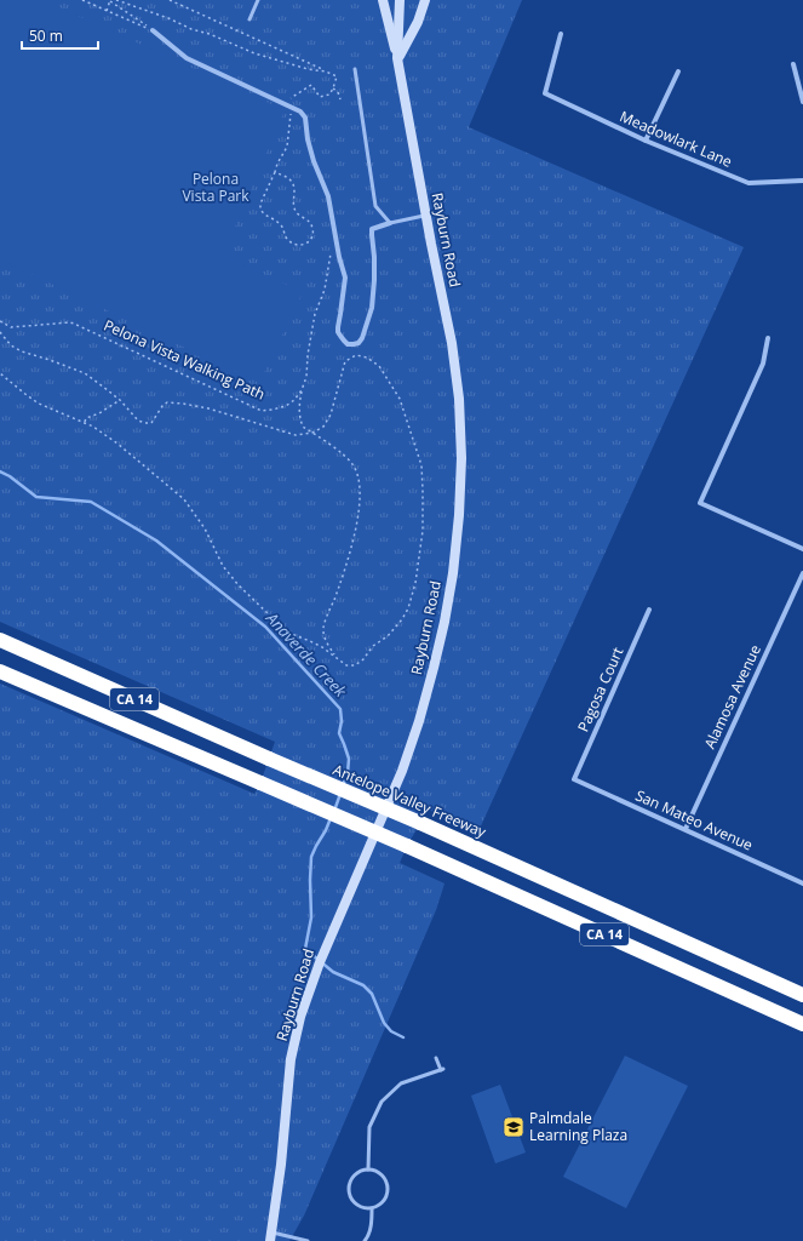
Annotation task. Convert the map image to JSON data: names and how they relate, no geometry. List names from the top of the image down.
{
  "streets": {
    "highway": ["CA 14", "Antelope Valley Freeway"],
    "street": [
      "Meadowlark Lane",
      "Rayburn Road",
      "Pagosa Court",
      "Alamosa Avenue",
      "San Mateo Avenue"
    ],
    "path": ["Pelona Vista Walking Path"]
  },
  "crossings": [
    ["Pagosa Court", "San Mateo Avenue"],
    ["Alamosa Avenue", "San Mateo Avenue"]
  ],
  "water": ["Anaverde Creek"],
  "parks": ["Pelona Vista Park"],
  "places": {
    "school or university": ["Palmdale Learning Plaza"]
  },
  "scale_bar": "50 m"
}
